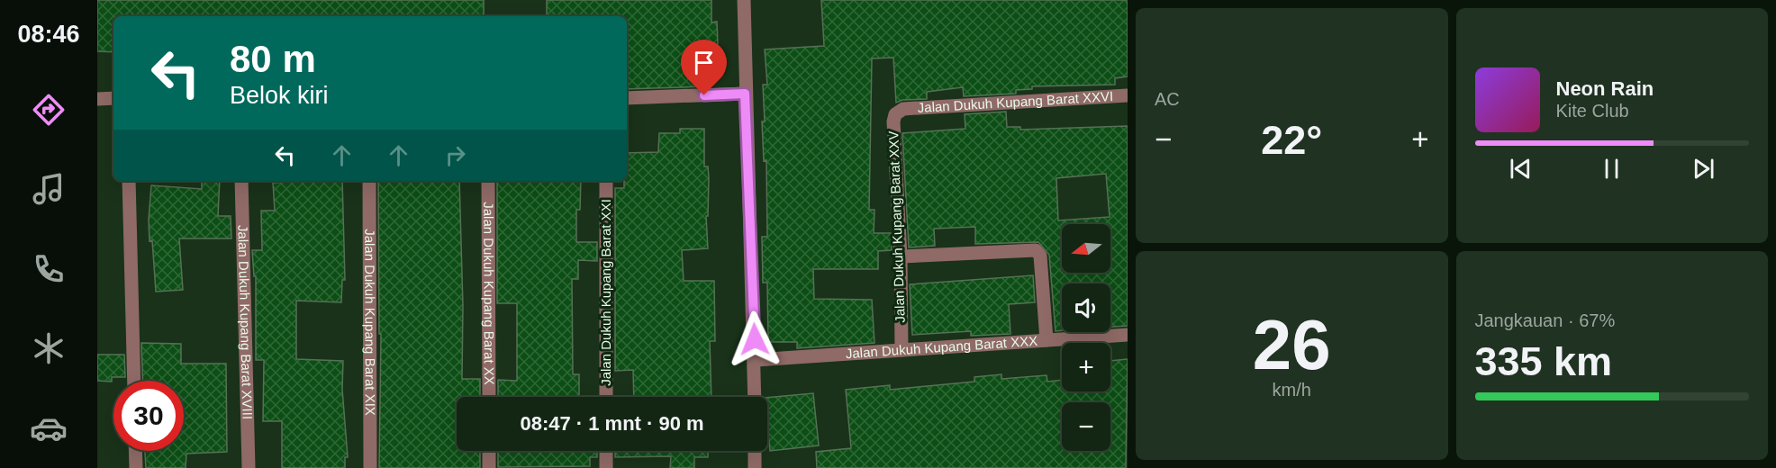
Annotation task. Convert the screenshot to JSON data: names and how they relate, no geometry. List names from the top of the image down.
{
  "streets": {
    "street": [
      "Jalan Dukuh Kupang Barat XXVI",
      "Jalan Dukuh Kupang Barat XXV",
      "Jalan Dukuh Kupang Barat XX",
      "Jalan Dukuh Kupang Barat XXI",
      "Jalan Dukuh Kupang Barat XVIII",
      "Jalan Dukuh Kupang Barat XIX",
      "Jalan Dukuh Kupang Barat XXX"
    ]
  },
  "crossings": [
    ["Jalan Dukuh Kupang Barat XXVI", "Jalan Dukuh Kupang Barat XXV"],
    ["Jalan Dukuh Kupang Barat XXV", "Jalan Dukuh Kupang Barat XXX"]
  ],
  "north": "left",
  "page": {
    "tabs": "08:46",
    "tile": [
      "AC",
      ["26", "km/h"],
      ["Jangkauan · 67%", "335 km"]
    ],
    "turn": ["80 m", "Belok kiri"],
    "song": ["Neon Rain", "Kite Club"],
    "heat": ["−", "22°", "+"],
    "map_buttons": ["+", "−"],
    "limit": "30",
    "trip": "08:47 · 1 mnt · 90 m"
  }
}
